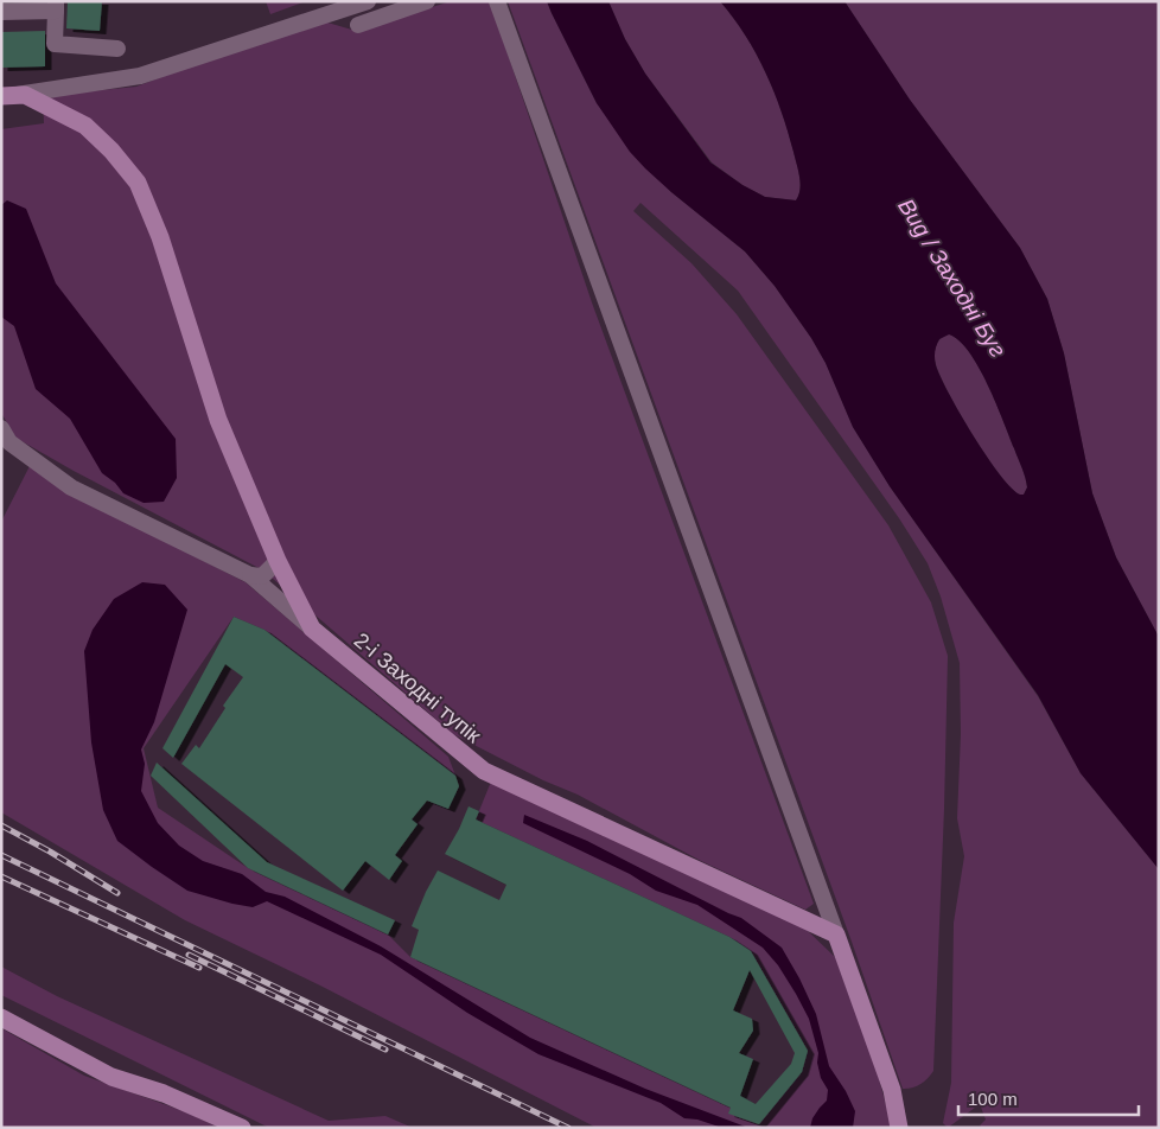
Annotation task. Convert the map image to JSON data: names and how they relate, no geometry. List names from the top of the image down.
{
  "streets": {
    "main road": ["2-і Заходні тупік"]
  },
  "water": ["Bug / Заходні Буг"],
  "scale_bar": "100 m"
}
